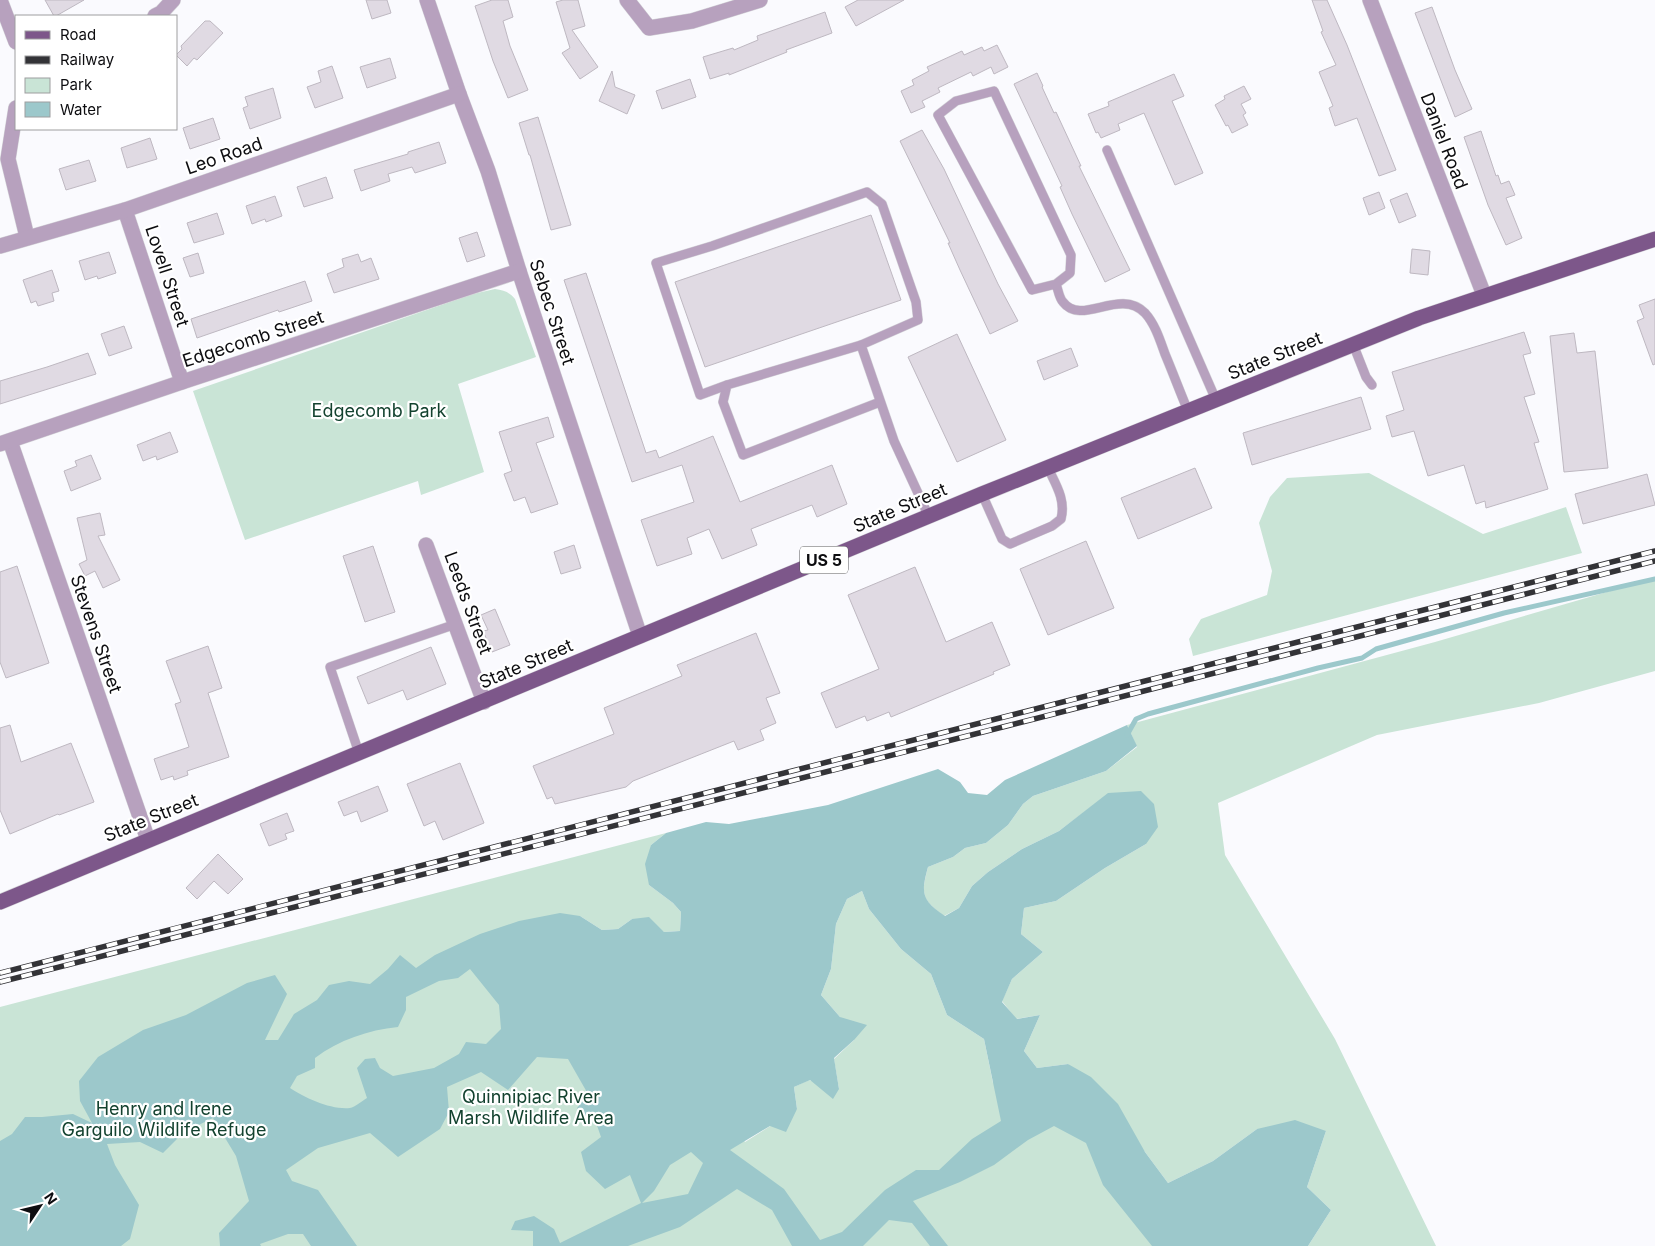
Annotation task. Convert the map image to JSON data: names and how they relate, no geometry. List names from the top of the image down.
{
  "streets": {
    "main road": ["State Street", "US 5"],
    "street": [
      "Daniel Road",
      "Leo Road",
      "Lovell Street",
      "Sebec Street",
      "Edgecomb Street",
      "Leeds Street",
      "Stevens Street"
    ]
  },
  "crossings": [
    ["Daniel Road", "State Street"],
    ["Leo Road", "Lovell Street"],
    ["Leo Road", "Sebec Street"],
    ["Lovell Street", "Edgecomb Street"],
    ["Sebec Street", "Edgecomb Street"],
    ["Sebec Street", "State Street"],
    ["Edgecomb Street", "Stevens Street"],
    ["State Street", "Leeds Street"],
    ["State Street", "Stevens Street"]
  ],
  "parks": ["Edgecomb Park", "Quinnipiac River Marsh Wildlife Area", "Henry and Irene Garguilo Wildlife Refuge"],
  "legend": [
    "Road",
    "Railway",
    "Park",
    "Water"
  ],
  "north": "top right"
}
